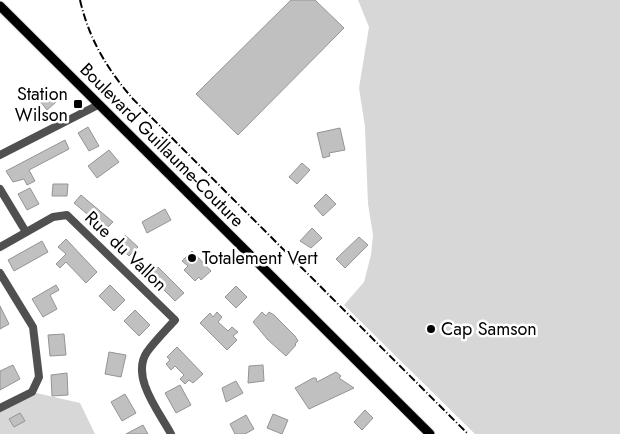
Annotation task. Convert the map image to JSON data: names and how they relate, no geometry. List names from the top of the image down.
{
  "streets": {
    "main road": ["Boulevard Guillaume-Couture"],
    "street": ["Rue du Vallon"]
  },
  "places": {
    "transit": ["Station Wilson"],
    "other": ["Totalement Vert", "Cap Samson"]
  }
}
